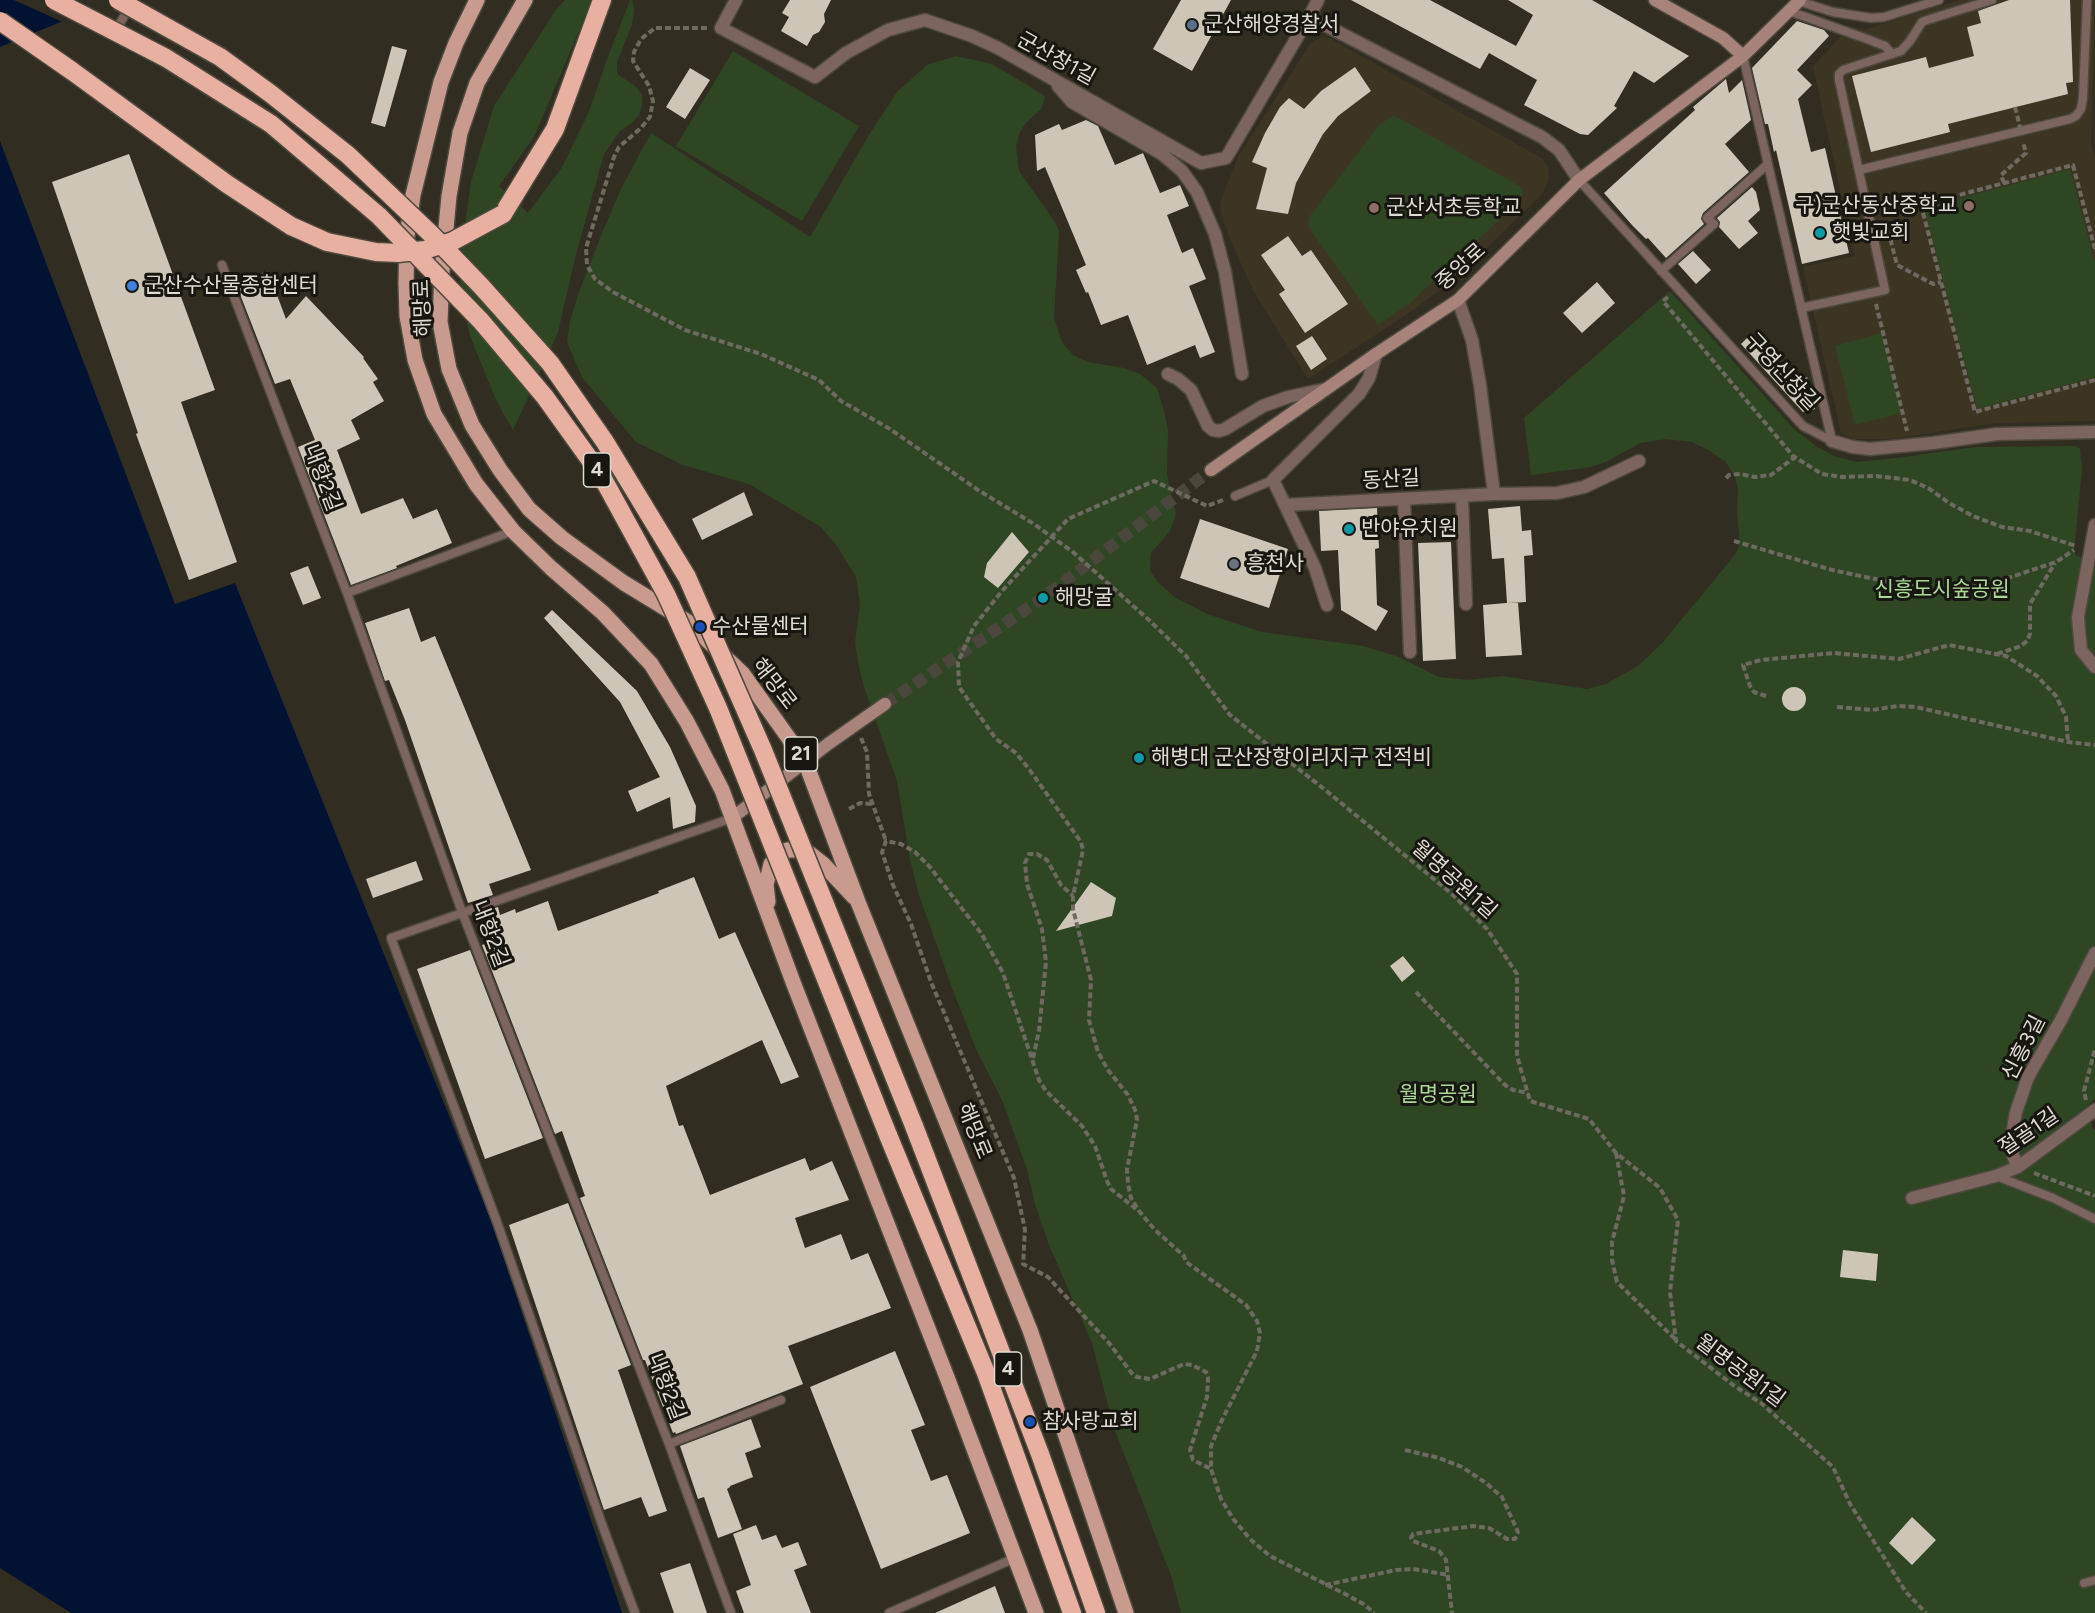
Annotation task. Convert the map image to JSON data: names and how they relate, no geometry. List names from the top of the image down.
{
  "streets": {
    "highway": ["4"],
    "main road": ["해망로", "21"],
    "street": [
      "군산창1길",
      "중앙로",
      "구영신창길",
      "동산길",
      "신흥3길",
      "절골1길"
    ],
    "lane": ["내항2길"],
    "path": ["월명공원1길"]
  },
  "crossings": [
    ["군산창1길", "월명공원1길"],
    ["중앙로", "구영신창길"],
    ["신흥3길", "절골1길"]
  ],
  "parks": ["신흥도시숲공원", "월명공원"],
  "places": [
    "군산해양경찰서",
    "구)군산동산중학교",
    "군산서초등학교",
    "햇빛교회",
    "군산수산물종합센터",
    "반야유치원",
    "흥천사",
    "해망굴",
    "수산물센터",
    "해병대 군산장항이리지구 전적비",
    "참사랑교회"
  ]
}
